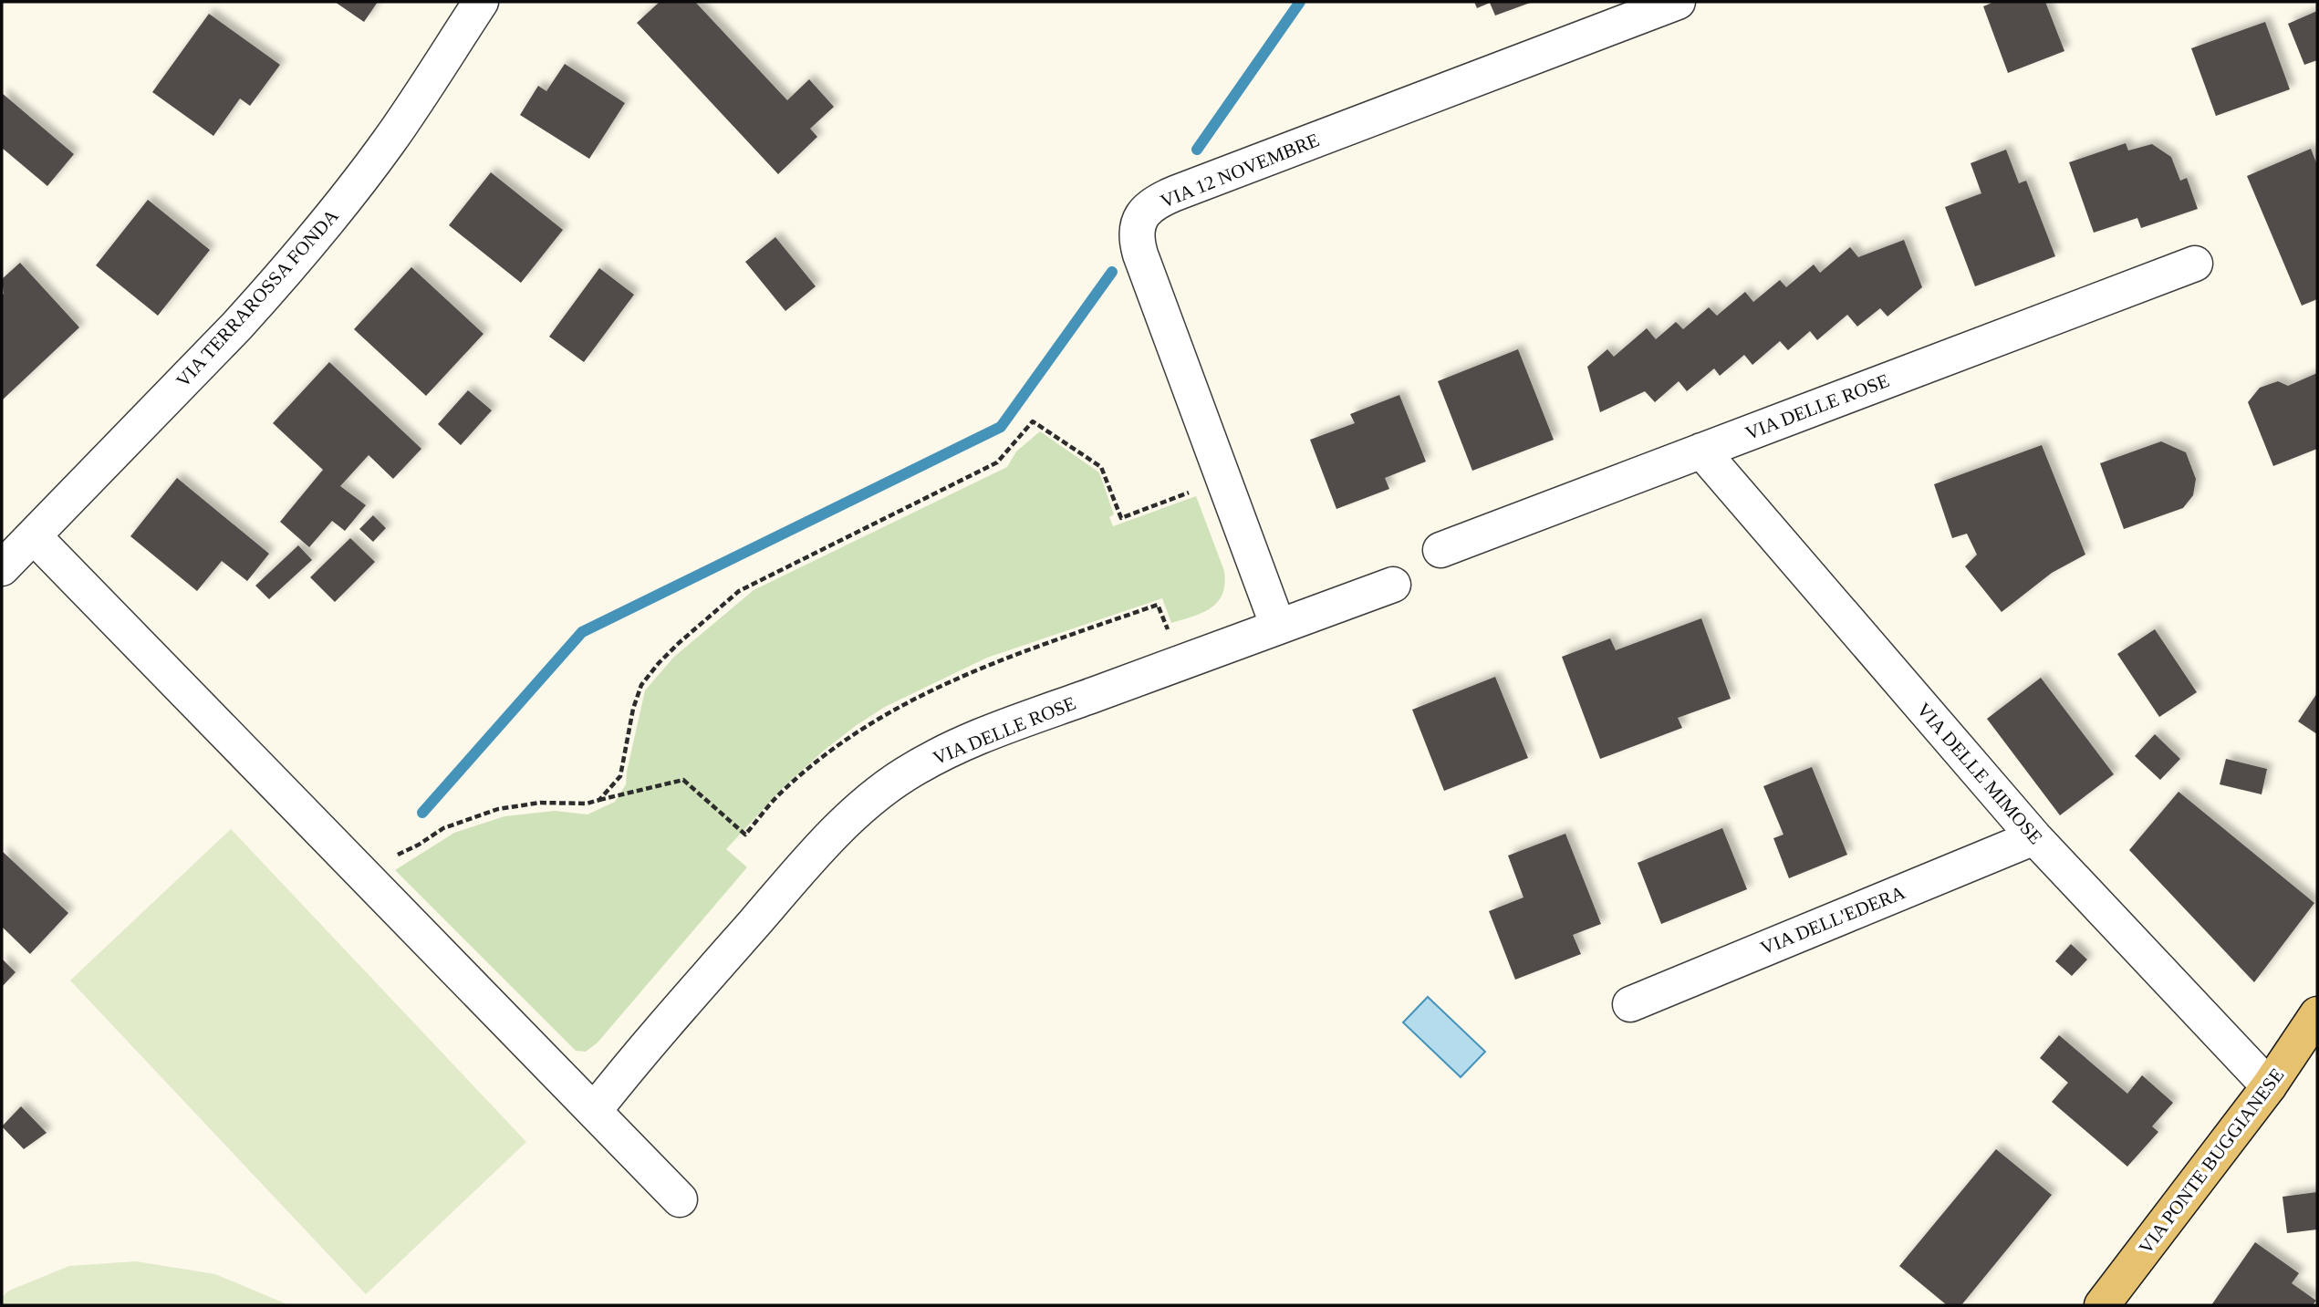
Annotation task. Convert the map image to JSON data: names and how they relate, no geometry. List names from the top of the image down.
{
  "streets": {
    "main road": ["VIA PONTE BUGGIANESE"],
    "street": [
      "VIA 12 NOVEMBRE",
      "VIA TERRAROSSA FONDA",
      "VIA DELLE ROSE",
      "VIA DELLE MIMOSE",
      "VIA DELL'EDERA"
    ]
  },
  "crossings": [
    ["VIA 12 NOVEMBRE", "VIA DELLE ROSE"],
    ["VIA DELLE ROSE", "VIA DELLE MIMOSE"],
    ["VIA DELLE MIMOSE", "VIA DELL'EDERA"],
    ["VIA DELLE MIMOSE", "VIA PONTE BUGGIANESE"]
  ]
}
